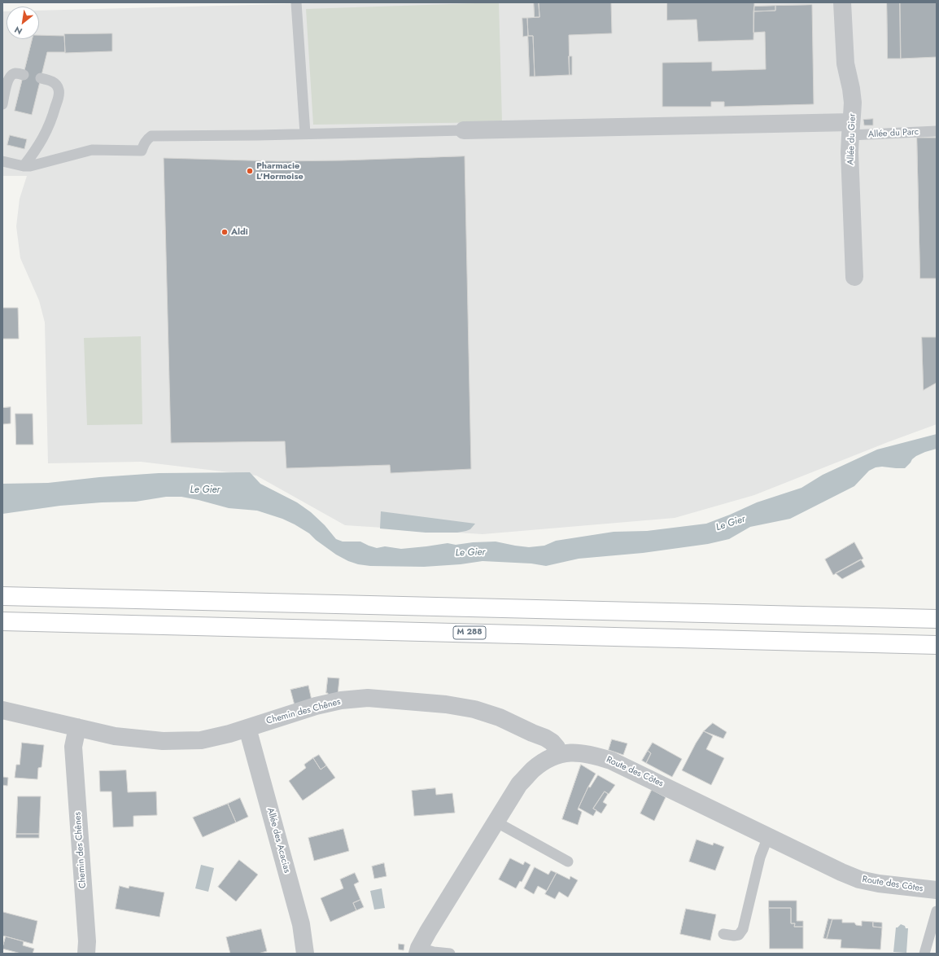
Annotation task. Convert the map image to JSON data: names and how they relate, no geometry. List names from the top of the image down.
{
  "streets": {
    "highway": ["M 288"],
    "street": [
      "Allée du Gier",
      "Chemin des Chênes",
      "Route des Côtes",
      "Allée des Acacias"
    ],
    "lane": ["Allée du Parc"]
  },
  "crossings": [
    ["Allée du Parc", "Allée du Gier"],
    ["Chemin des Chênes", "Route des Côtes"],
    ["Chemin des Chênes", "Allée des Acacias"]
  ],
  "water": ["Le Gier"],
  "places": ["Pharmacie L'Hormoise", "Aldi"],
  "north": "bottom left"
}
